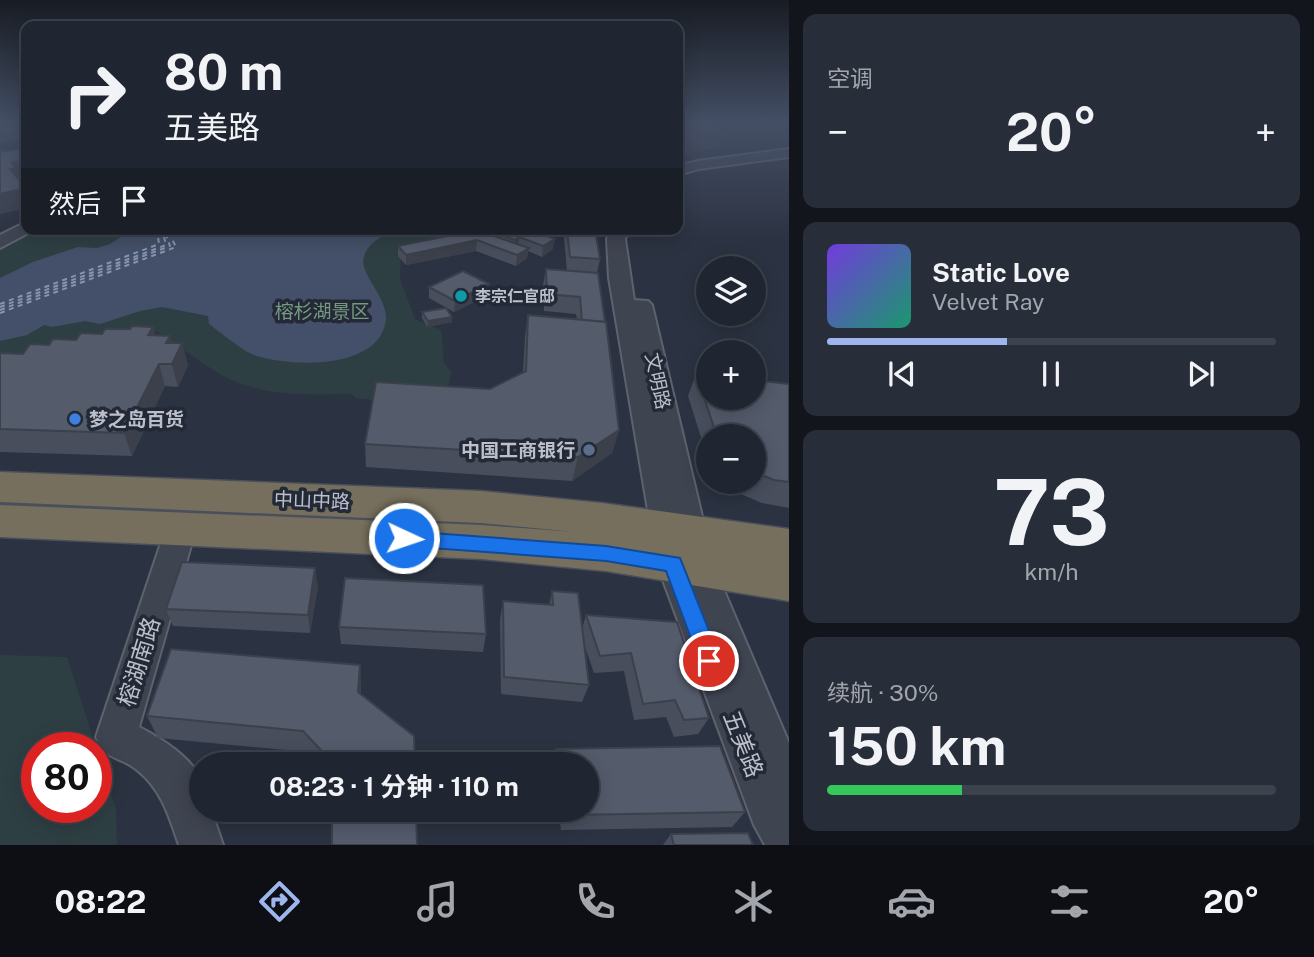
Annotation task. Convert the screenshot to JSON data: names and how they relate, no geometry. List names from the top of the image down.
{
  "streets": {
    "highway": ["中山中路"],
    "street": ["文明路", "榕湖南路", "五美路"]
  },
  "crossings": [
    ["文明路", "中山中路"],
    ["文明路", "五美路"],
    ["中山中路", "榕湖南路"],
    ["中山中路", "五美路"]
  ],
  "parks": ["榕杉湖景区"],
  "places": ["李宗仁官邸", "梦之岛百货", "中国工商银行"],
  "page": {
    "tile": [
      "空调",
      ["73", "km/h"],
      ["续航 · 30%", "150 km"]
    ],
    "turn": ["80 m", "五美路"],
    "heat": ["−", "20°", "+"],
    "then": "然后",
    "song": ["Static Love", "Velvet Ray"],
    "map_buttons": ["+", "−"],
    "limit": "80",
    "trip": "08:23 · 1 分钟 · 110 m",
    "tabs": ["08:22", "20°"]
  }
}
